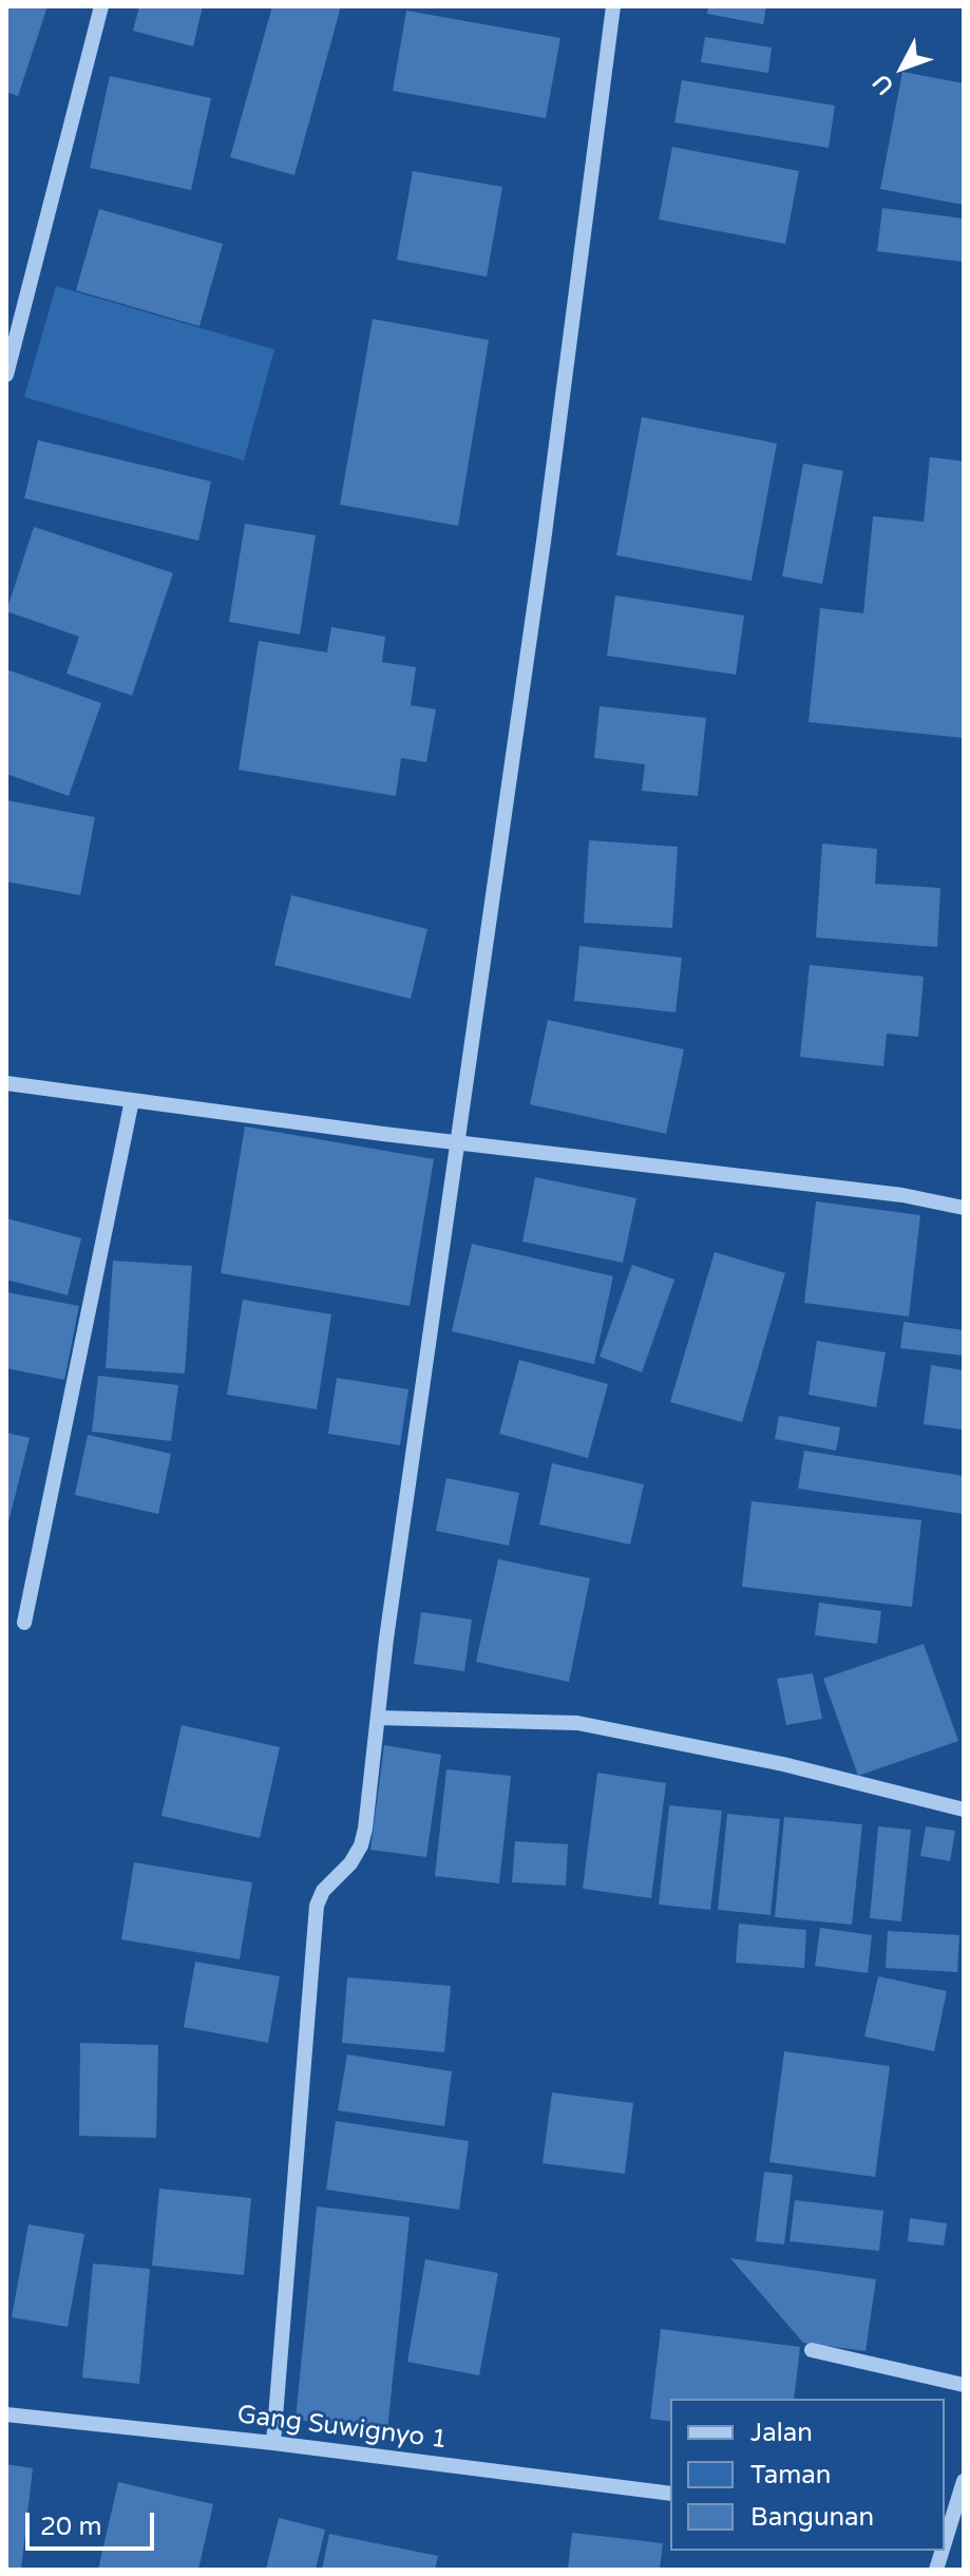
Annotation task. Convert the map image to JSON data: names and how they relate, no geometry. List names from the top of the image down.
{
  "streets": {
    "street": ["Gang Suwignyo 1"]
  },
  "legend": ["Jalan", "Taman", "Bangunan"],
  "scale_bar": "20 m",
  "north": "bottom left"
}
